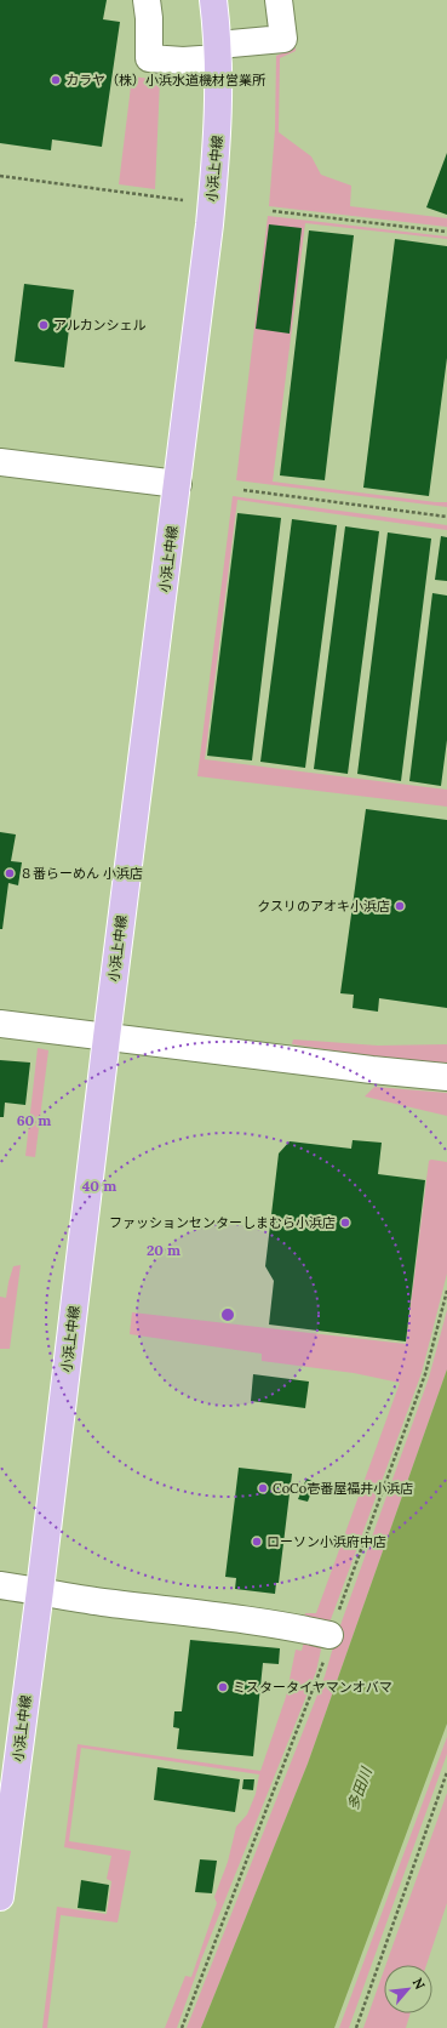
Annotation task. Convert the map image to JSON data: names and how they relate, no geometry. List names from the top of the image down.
{
  "streets": {
    "main road": ["小浜上中線"]
  },
  "water": ["多田川"],
  "places": [
    "カラヤ（株）小浜水道機材営業所",
    "アルカンシェル",
    "８番らーめん 小浜店",
    "クスリのアオキ小浜店",
    "ファッションセンターしまむら小浜店",
    "CoCo壱番屋福井小浜店",
    "ローソン小浜府中店",
    "ミスタータイヤマンオバマ"
  ],
  "north": "top right",
  "rings": ["60 m", "40 m", "20 m"]
}
